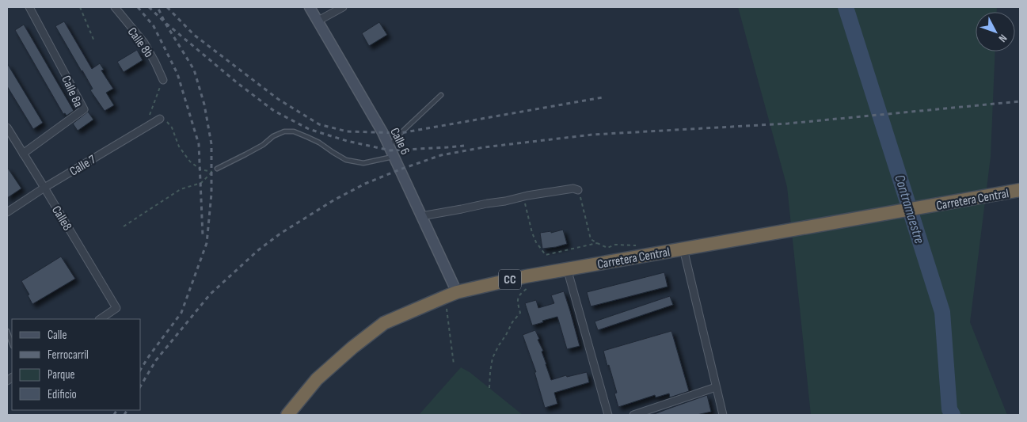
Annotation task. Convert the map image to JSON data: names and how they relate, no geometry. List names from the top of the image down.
{
  "streets": {
    "highway": ["Carretera Central", "CC"],
    "street": [
      "Calle 8b",
      "Calle 8a",
      "Calle 6",
      "Calle 7",
      "Calle8"
    ]
  },
  "crossings": [
    ["Calle 8a", "Calle8"],
    ["Calle 6", "Carretera Central"],
    ["Calle 7", "Calle8"]
  ],
  "water": ["Contramaestre"],
  "legend": [
    "Calle",
    "Ferrocarril",
    "Parque",
    "Edificio"
  ],
  "north": "bottom right"
}
